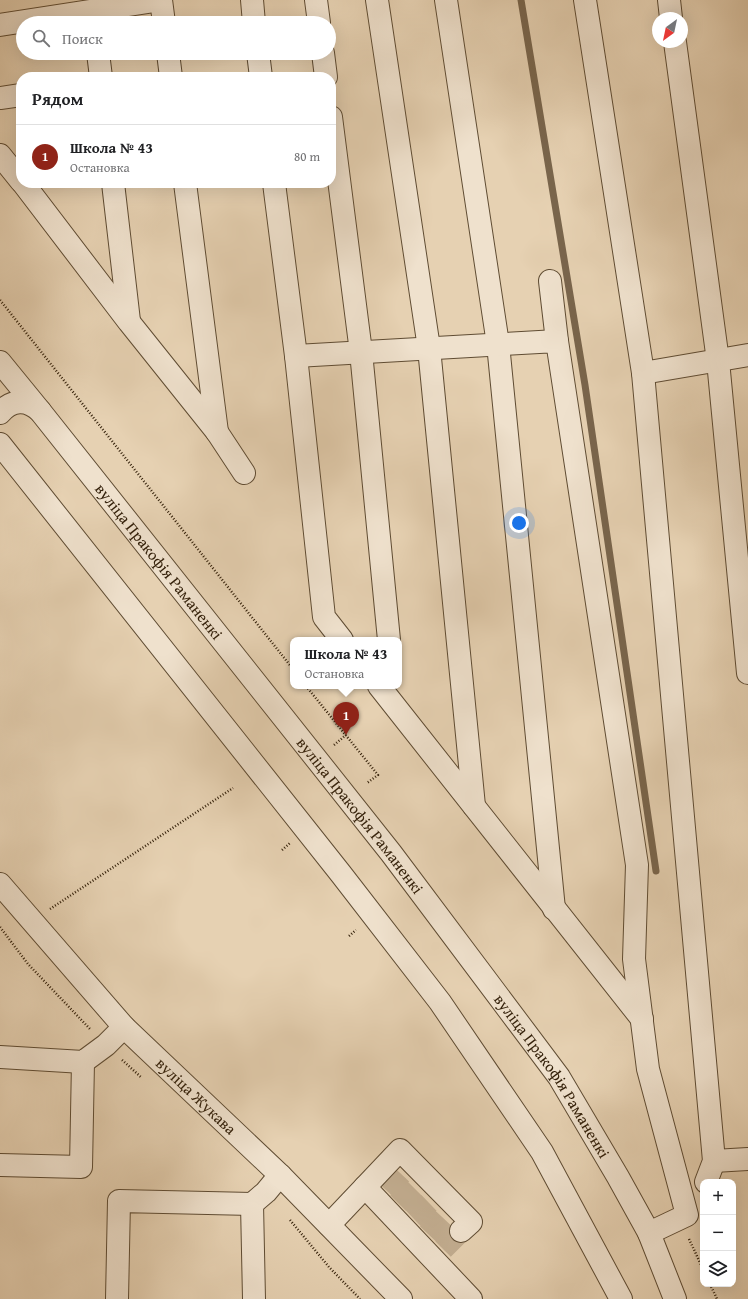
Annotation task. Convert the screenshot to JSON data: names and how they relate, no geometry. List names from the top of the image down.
{
  "streets": {
    "street": ["вуліца Пракофія Раманенкі", "вуліца Жукава"]
  },
  "north": "bottom left",
  "page": {
    "search": "Поиск",
    "heading": "Рядом",
    "list": [
      {
        "mark": "1",
        "name": "Школа № 43",
        "note": "Остановка",
        "value": "80 m"
      }
    ],
    "popup": ["Школа № 43", "Остановка"],
    "pins": "1",
    "map_buttons": ["+", "−"]
  }
}
